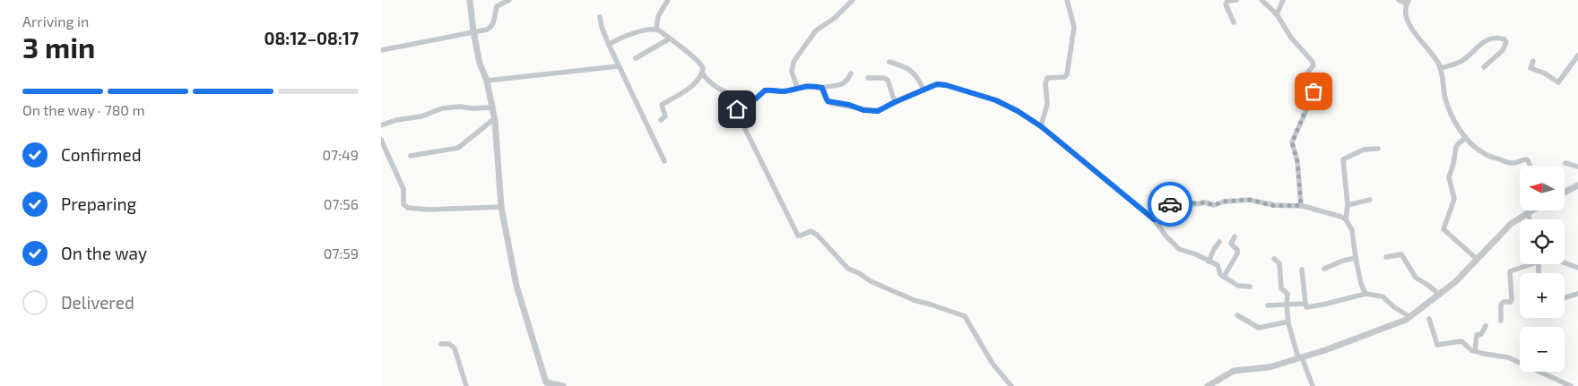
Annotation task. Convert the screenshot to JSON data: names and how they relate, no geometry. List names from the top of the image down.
{
  "north": "left",
  "page": {
    "heading": ["3 min", "Arriving in", "08:12–08:17"],
    "bar": "On the way · 780 m",
    "list": [
      ["Confirmed", "07:49"],
      ["Preparing", "07:56"],
      ["On the way", "07:59"],
      "Delivered"
    ],
    "map_buttons": ["+", "−"]
  }
}
